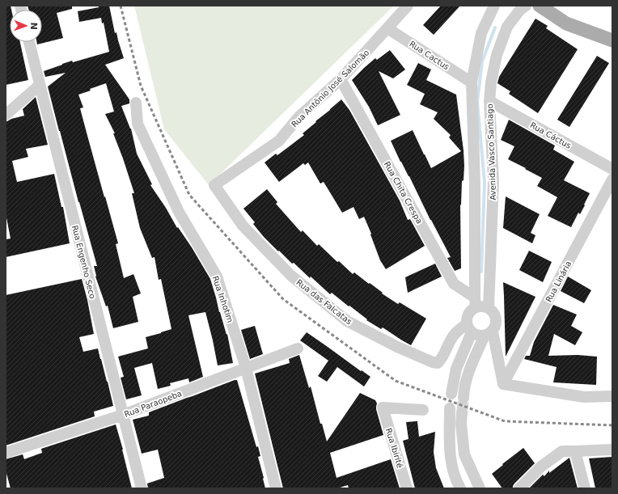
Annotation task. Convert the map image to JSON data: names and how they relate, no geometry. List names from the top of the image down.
{
  "streets": {
    "street": [
      "Rua Cactus",
      "Rua Antônio José Salomão",
      "Rua Cáctus",
      "Avenida Vasco Santiago",
      "Rua Chita Crespa",
      "Rua Engenho Seco",
      "Rua Linária",
      "Rua Inhotim",
      "Rua das Falcatas",
      "Rua Paraopeba",
      "Rua Ibirité"
    ]
  },
  "crossings": [
    ["Rua Cactus", "Rua Antônio José Salomão"],
    ["Rua Antônio José Salomão", "Rua Chita Crespa"],
    ["Rua Antônio José Salomão", "Rua das Falcatas"],
    ["Rua Cáctus", "Avenida Vasco Santiago"],
    ["Avenida Vasco Santiago", "Rua Chita Crespa"],
    ["Avenida Vasco Santiago", "Rua das Falcatas"],
    ["Rua Chita Crespa", "Rua das Falcatas"],
    ["Rua Engenho Seco", "Rua Paraopeba"],
    ["Rua Inhotim", "Rua Paraopeba"]
  ],
  "north": "right"
}
